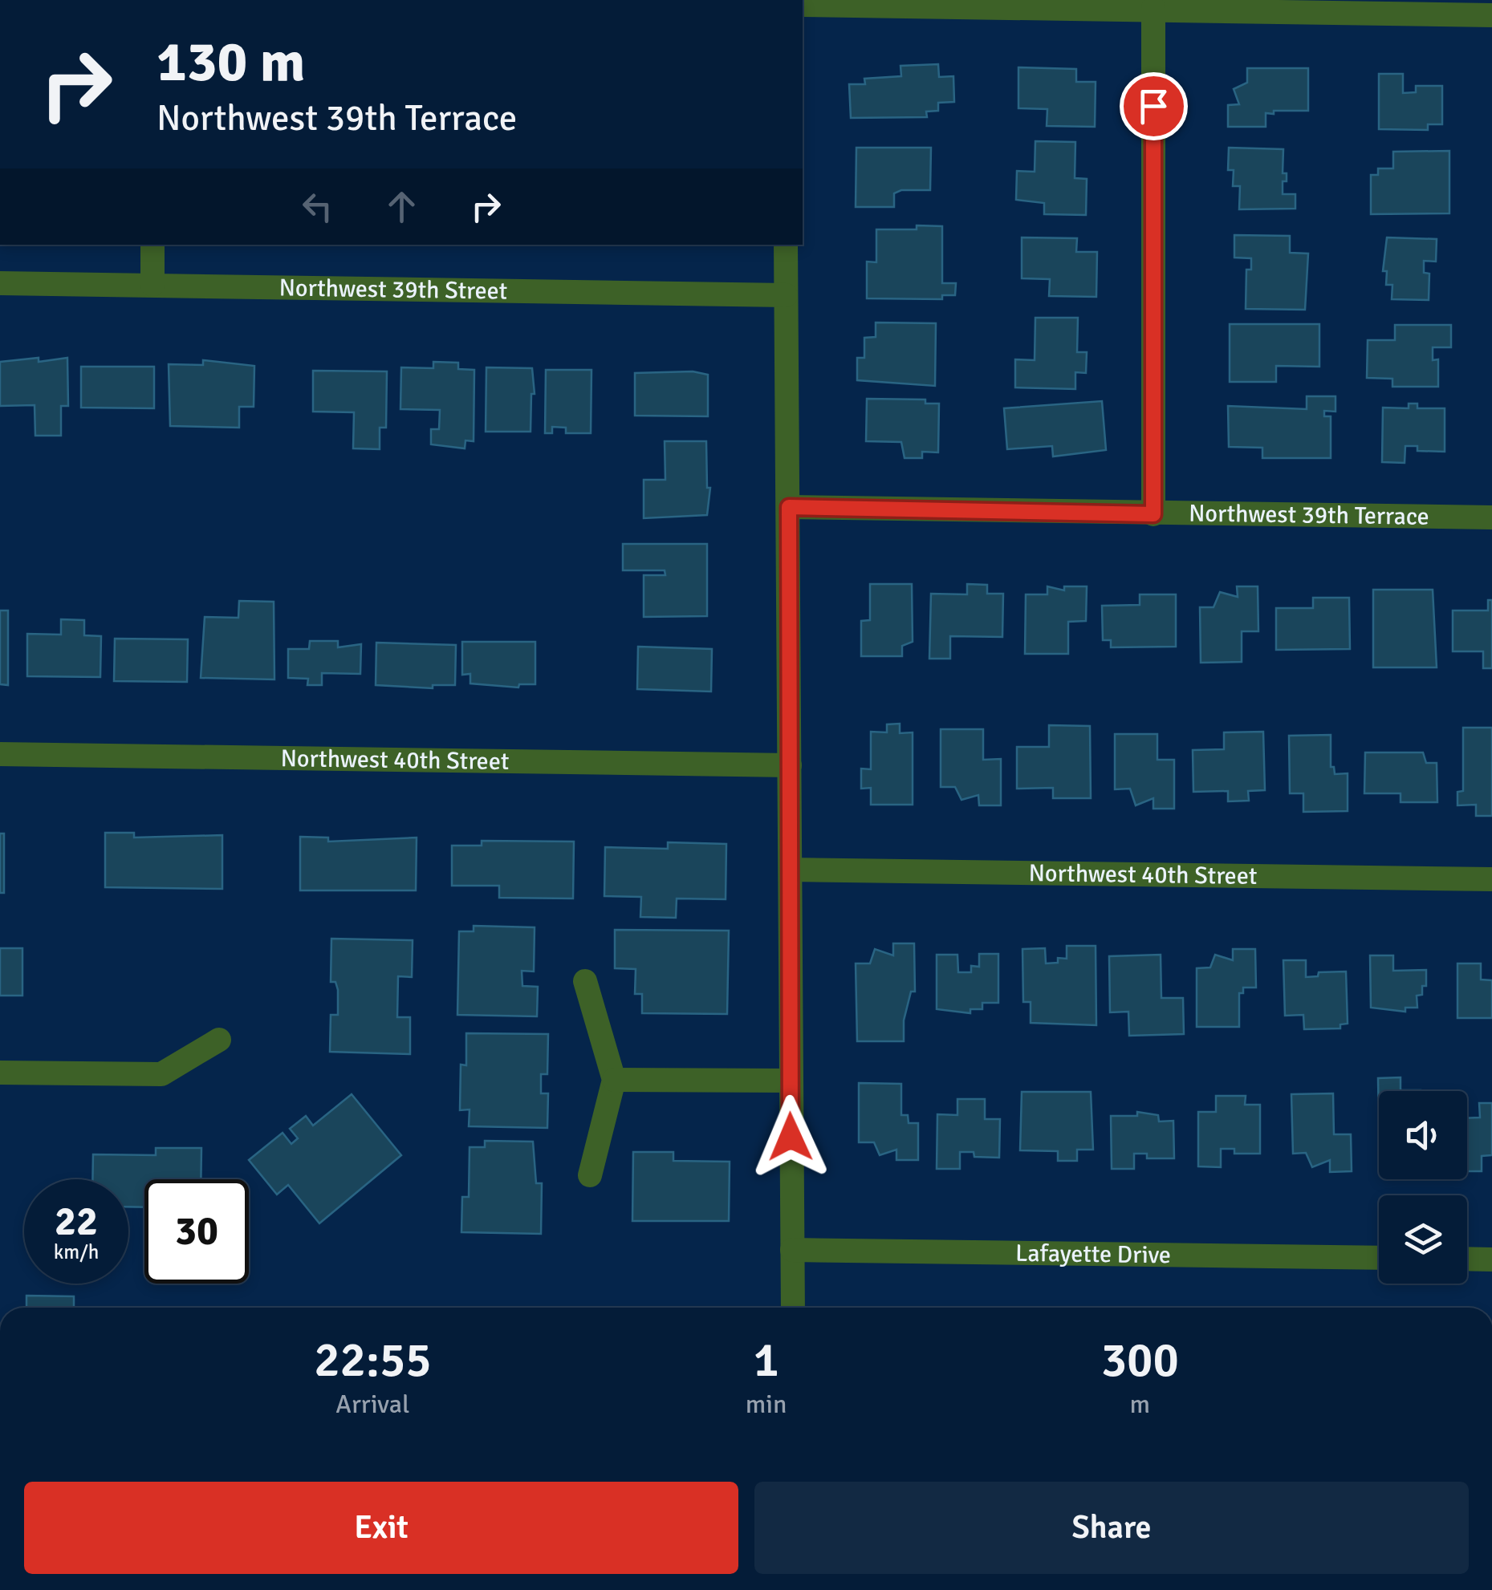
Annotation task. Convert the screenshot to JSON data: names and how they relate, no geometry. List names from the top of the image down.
{
  "streets": {
    "street": [
      "Northwest 39th Street",
      "Northwest 39th Terrace",
      "Northwest 40th Street",
      "Lafayette Drive"
    ]
  },
  "page": {
    "turn": ["130 m", "Northwest 39th Terrace"],
    "speed": "22 km/h",
    "limit": "30",
    "eta": [
      "22:55",
      "Arrival",
      "1",
      "min",
      "300",
      "m"
    ],
    "buttons": ["Exit", "Share"]
  }
}
